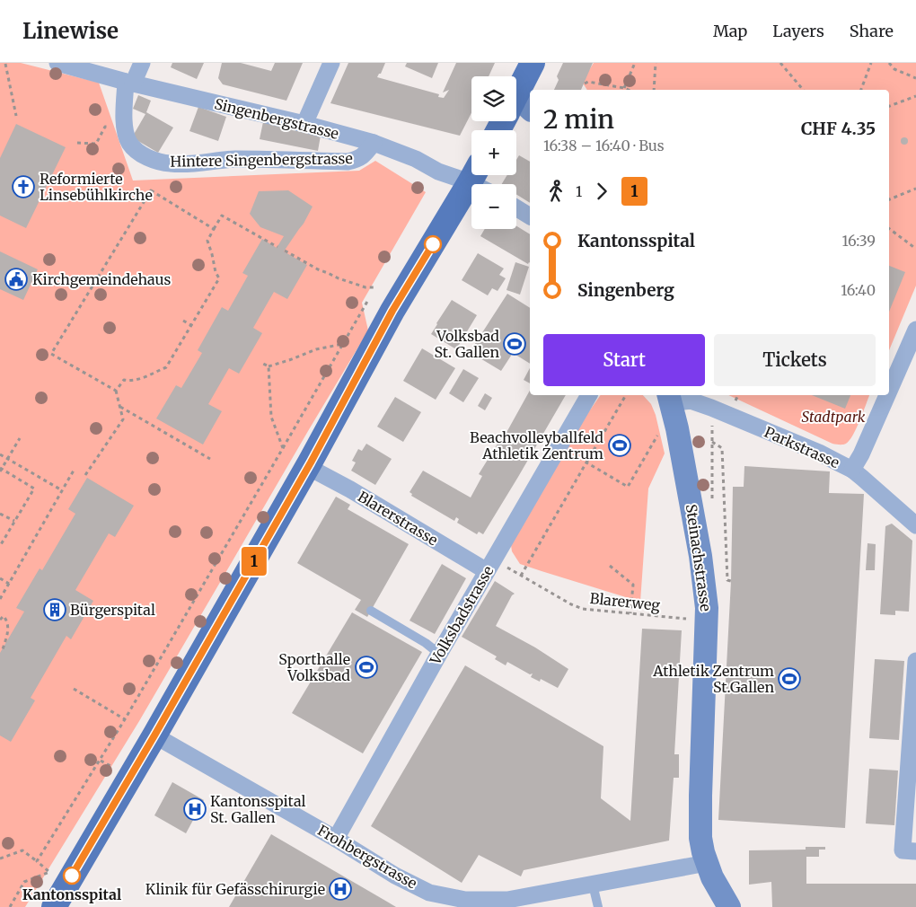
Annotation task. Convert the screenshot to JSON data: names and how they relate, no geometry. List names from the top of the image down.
{
  "streets": {
    "main road": ["Steinachstrasse"],
    "street": [
      "Singenbergstrasse",
      "Hintere Singenbergstrasse",
      "Parkstrasse",
      "Blarerstrasse",
      "Volksbadstrasse",
      "Frohbergstrasse"
    ],
    "path": ["Blarerweg"]
  },
  "crossings": [
    ["Singenbergstrasse", "Hintere Singenbergstrasse"],
    ["Parkstrasse", "Steinachstrasse"],
    ["Blarerstrasse", "Blarerweg"],
    ["Blarerstrasse", "Volksbadstrasse"],
    ["Steinachstrasse", "Frohbergstrasse"],
    ["Blarerweg", "Volksbadstrasse"],
    ["Volksbadstrasse", "Frohbergstrasse"]
  ],
  "parks": ["Stadtpark"],
  "places": {
    "church": ["Reformierte Linsebühlkirche"],
    "public building": ["Kirchgemeindehaus"],
    "sports": [
      "Volksbad St. Gallen",
      "Beachvolleyballfeld Athletik Zentrum",
      "Sporthalle Volksbad",
      "Athletik Zentrum St.Gallen"
    ],
    "building": ["Bürgerspital"],
    "hospital": ["Kantonsspital St. Gallen", "Klinik für Gefässchirurgie"],
    "other": ["Kantonsspital"]
  },
  "lines": ["bus line 1"],
  "page": {
    "header": "Linewise",
    "nav": ["Map", "Layers", "Share"],
    "on_map": "1",
    "map_buttons": ["+", "−"],
    "heading": ["2 min", "16:38 – 16:40 · Bus", "CHF 4.35"],
    "legs": ["1", "1"],
    "list": [
      {
        "name": "Kantonsspital",
        "value": "16:39"
      },
      {
        "name": "Singenberg",
        "value": "16:40"
      }
    ],
    "buttons": ["Start", "Tickets"]
  }
}
